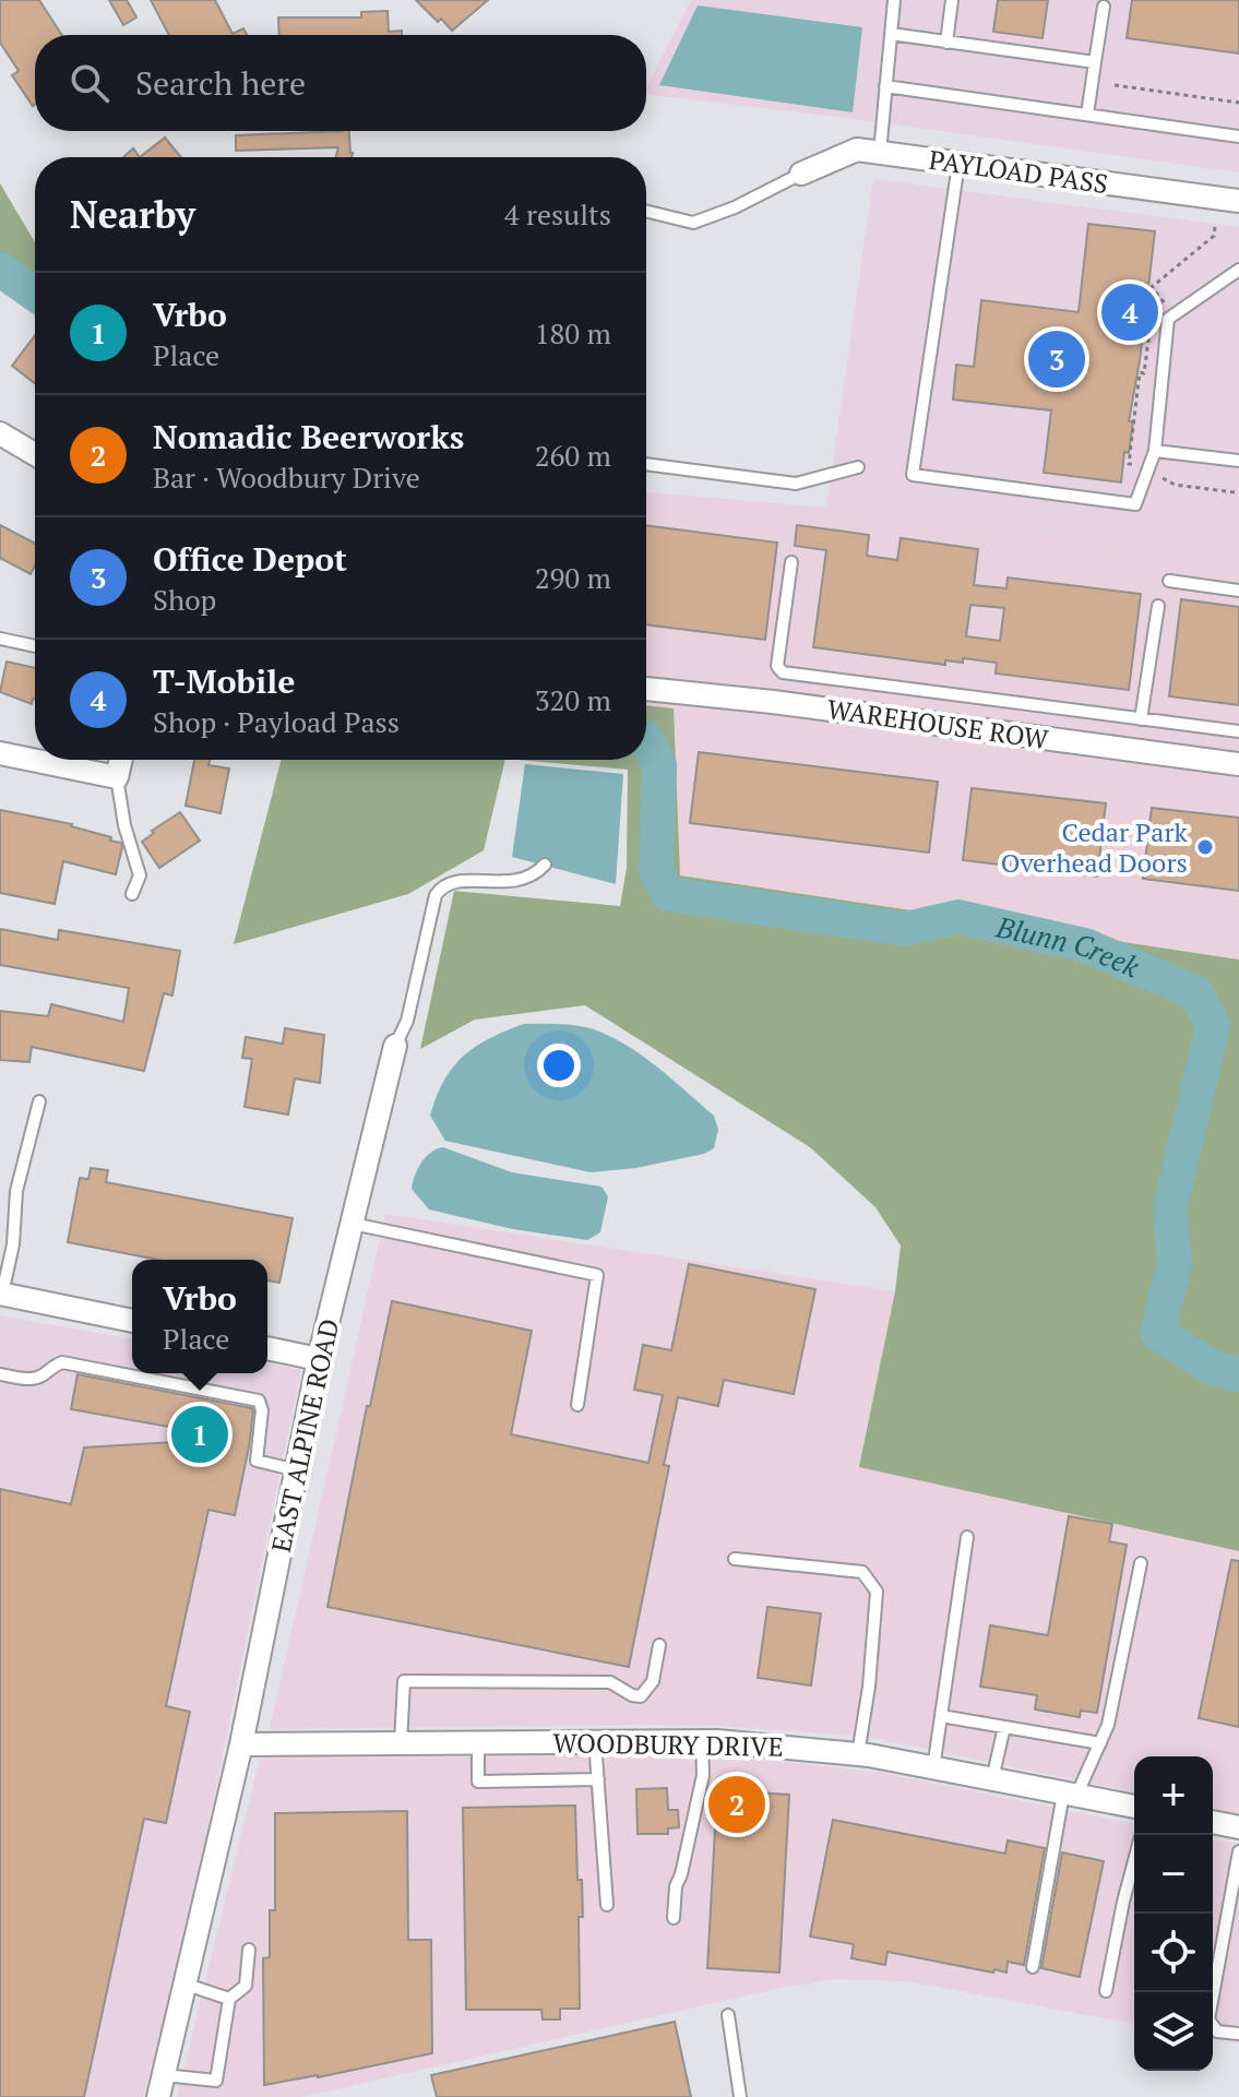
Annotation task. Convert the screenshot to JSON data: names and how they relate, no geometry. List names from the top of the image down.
{
  "streets": {
    "street": [
      "PAYLOAD PASS",
      "WAREHOUSE ROW",
      "EAST ALPINE ROAD",
      "WOODBURY DRIVE"
    ]
  },
  "crossings": [
    ["EAST ALPINE ROAD", "WOODBURY DRIVE"]
  ],
  "water": ["Blunn Creek"],
  "places": ["Cedar Park Overhead Doors"],
  "page": {
    "search": "Search here",
    "heading": ["Nearby", "4 results"],
    "list": [
      {
        "mark": "1",
        "name": "Vrbo",
        "note": "Place",
        "value": "180 m"
      },
      {
        "mark": "2",
        "name": "Nomadic Beerworks",
        "note": "Bar · Woodbury Drive",
        "value": "260 m"
      },
      {
        "mark": "3",
        "name": "Office Depot",
        "note": "Shop",
        "value": "290 m"
      },
      {
        "mark": "4",
        "name": "T-Mobile",
        "note": "Shop · Payload Pass",
        "value": "320 m"
      }
    ],
    "pins": [
      "4",
      "3",
      "1",
      "2"
    ],
    "popup": ["Vrbo", "Place"],
    "map_buttons": ["+", "−"]
  }
}
